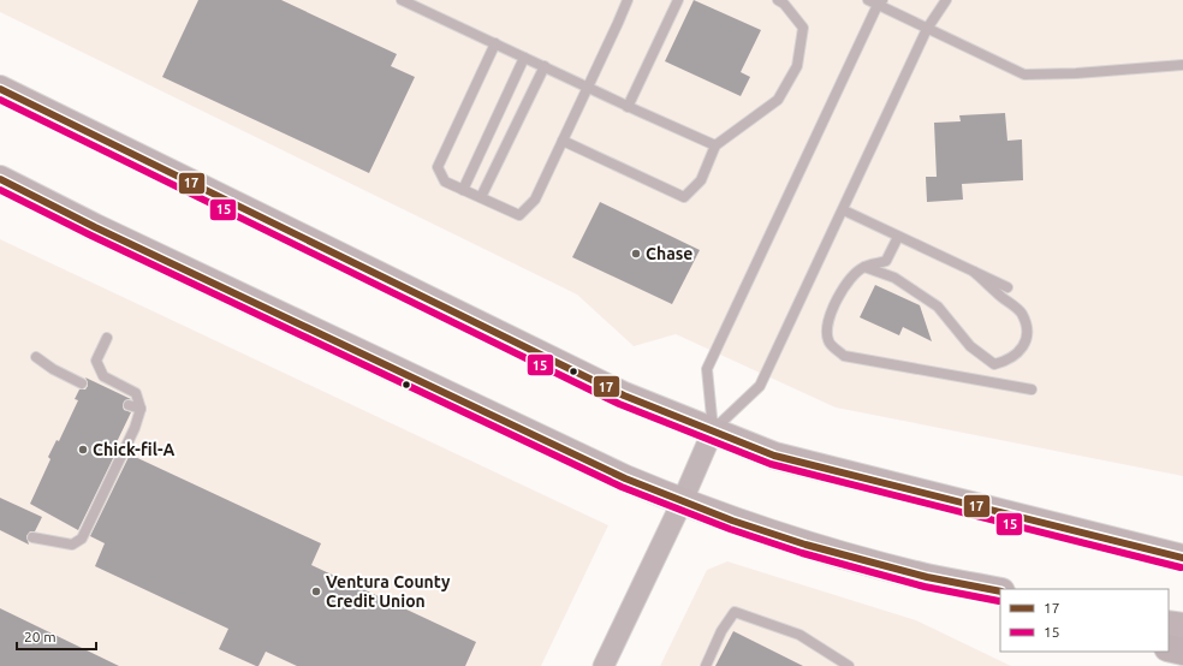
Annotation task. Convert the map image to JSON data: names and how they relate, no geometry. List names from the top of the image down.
{
  "places": ["Chase", "Chick-fil-A", "Ventura County Credit Union"],
  "lines": ["transit line 17", "transit line 15"],
  "legend": ["17", "15"],
  "scale_bar": "20 m"
}
